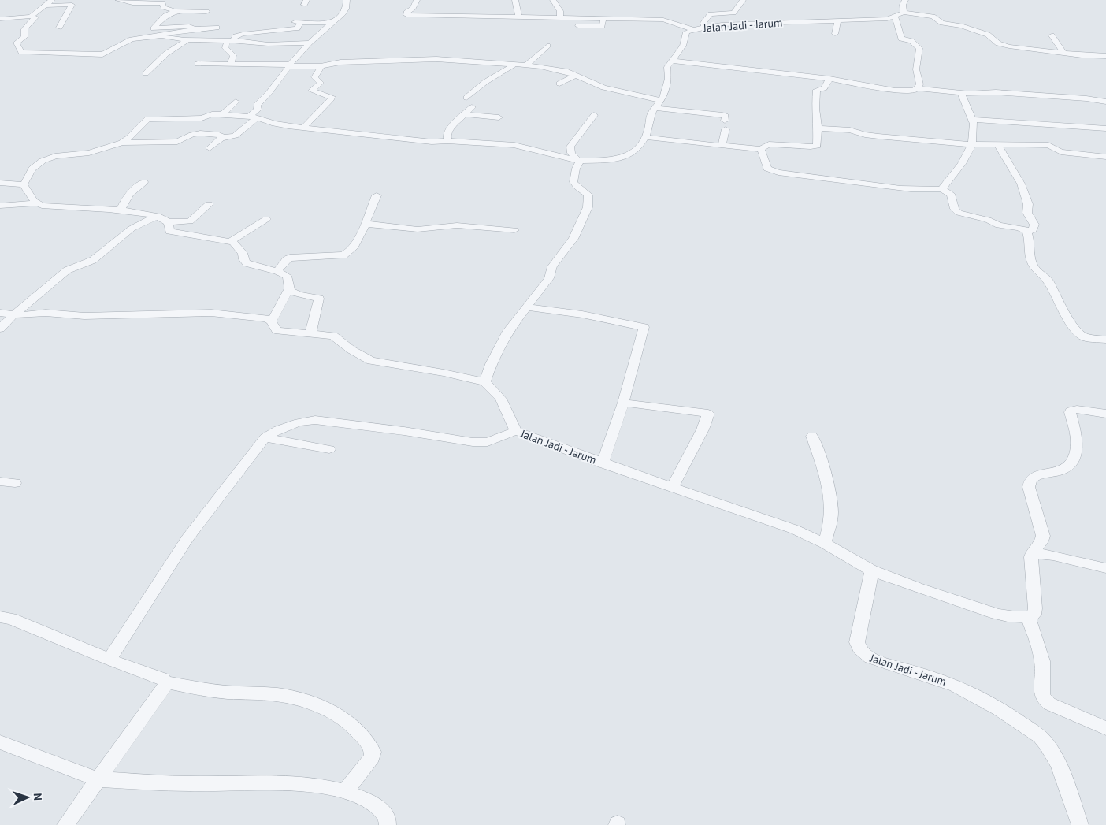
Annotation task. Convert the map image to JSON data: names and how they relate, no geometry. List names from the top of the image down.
{
  "streets": {
    "street": ["Jalan Jadi - Jarum"]
  },
  "north": "right"
}
